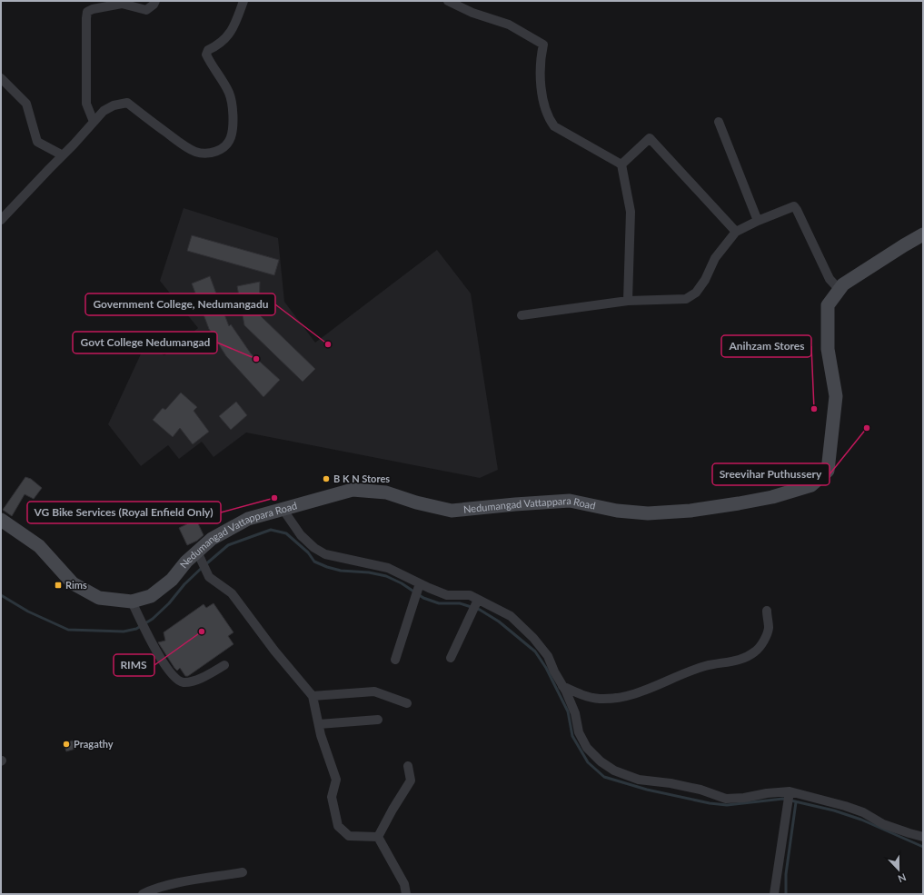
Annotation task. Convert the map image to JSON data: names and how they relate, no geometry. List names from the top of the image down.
{
  "streets": {
    "main road": ["Nedumangad Vattappara Road"]
  },
  "places": {
    "other": [
      "Government College, Nedumangadu",
      "Govt College Nedumangad",
      "Anihzam Stores",
      "Sreevihar Puthussery",
      "B K N Stores",
      "VG Bike Services (Royal Enfield Only)",
      "RIMS",
      "Pragathy"
    ],
    "transit": ["Rims"]
  },
  "north": "bottom"
}
